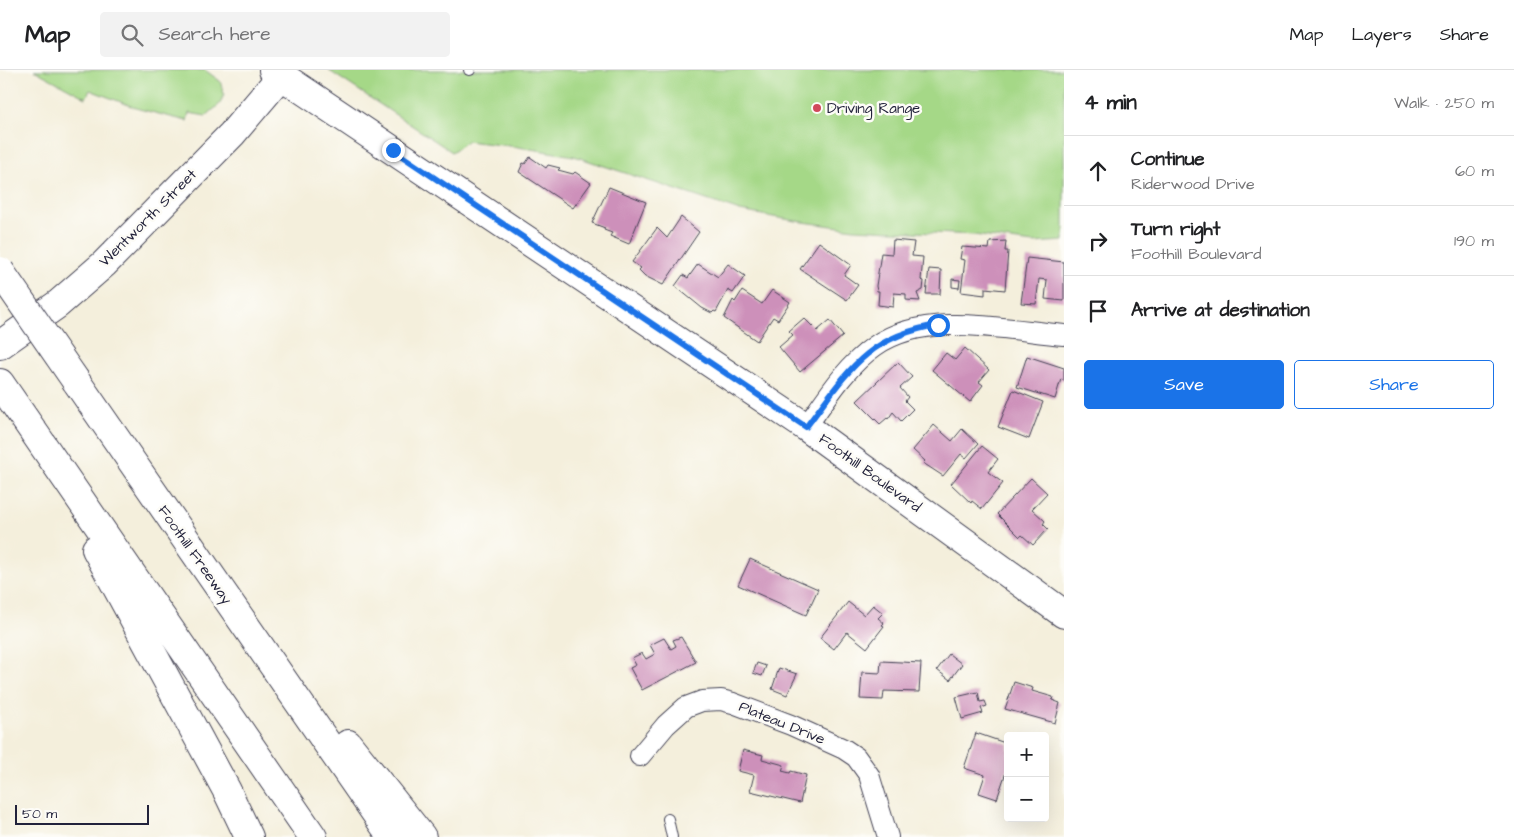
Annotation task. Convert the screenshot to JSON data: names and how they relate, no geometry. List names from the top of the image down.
{
  "streets": {
    "main road": ["Wentworth Street", "Foothill Boulevard", "Foothill Freeway"],
    "street": ["Plateau Drive"]
  },
  "crossings": [
    ["Wentworth Street", "Foothill Boulevard"]
  ],
  "places": ["Driving Range"],
  "scale_bar": "50 m",
  "page": {
    "header": "Map",
    "search": "Search here",
    "nav": ["Map", "Layers", "Share"],
    "heading": ["4 min", "Walk · 250 m"],
    "list": [
      ["Continue", "Riderwood Drive", "60 m"],
      ["Turn right", "Foothill Boulevard", "190 m"],
      "Arrive at destination"
    ],
    "buttons": ["Save", "Share"],
    "map_buttons": ["+", "−"],
    "scale": "50 m"
  }
}
